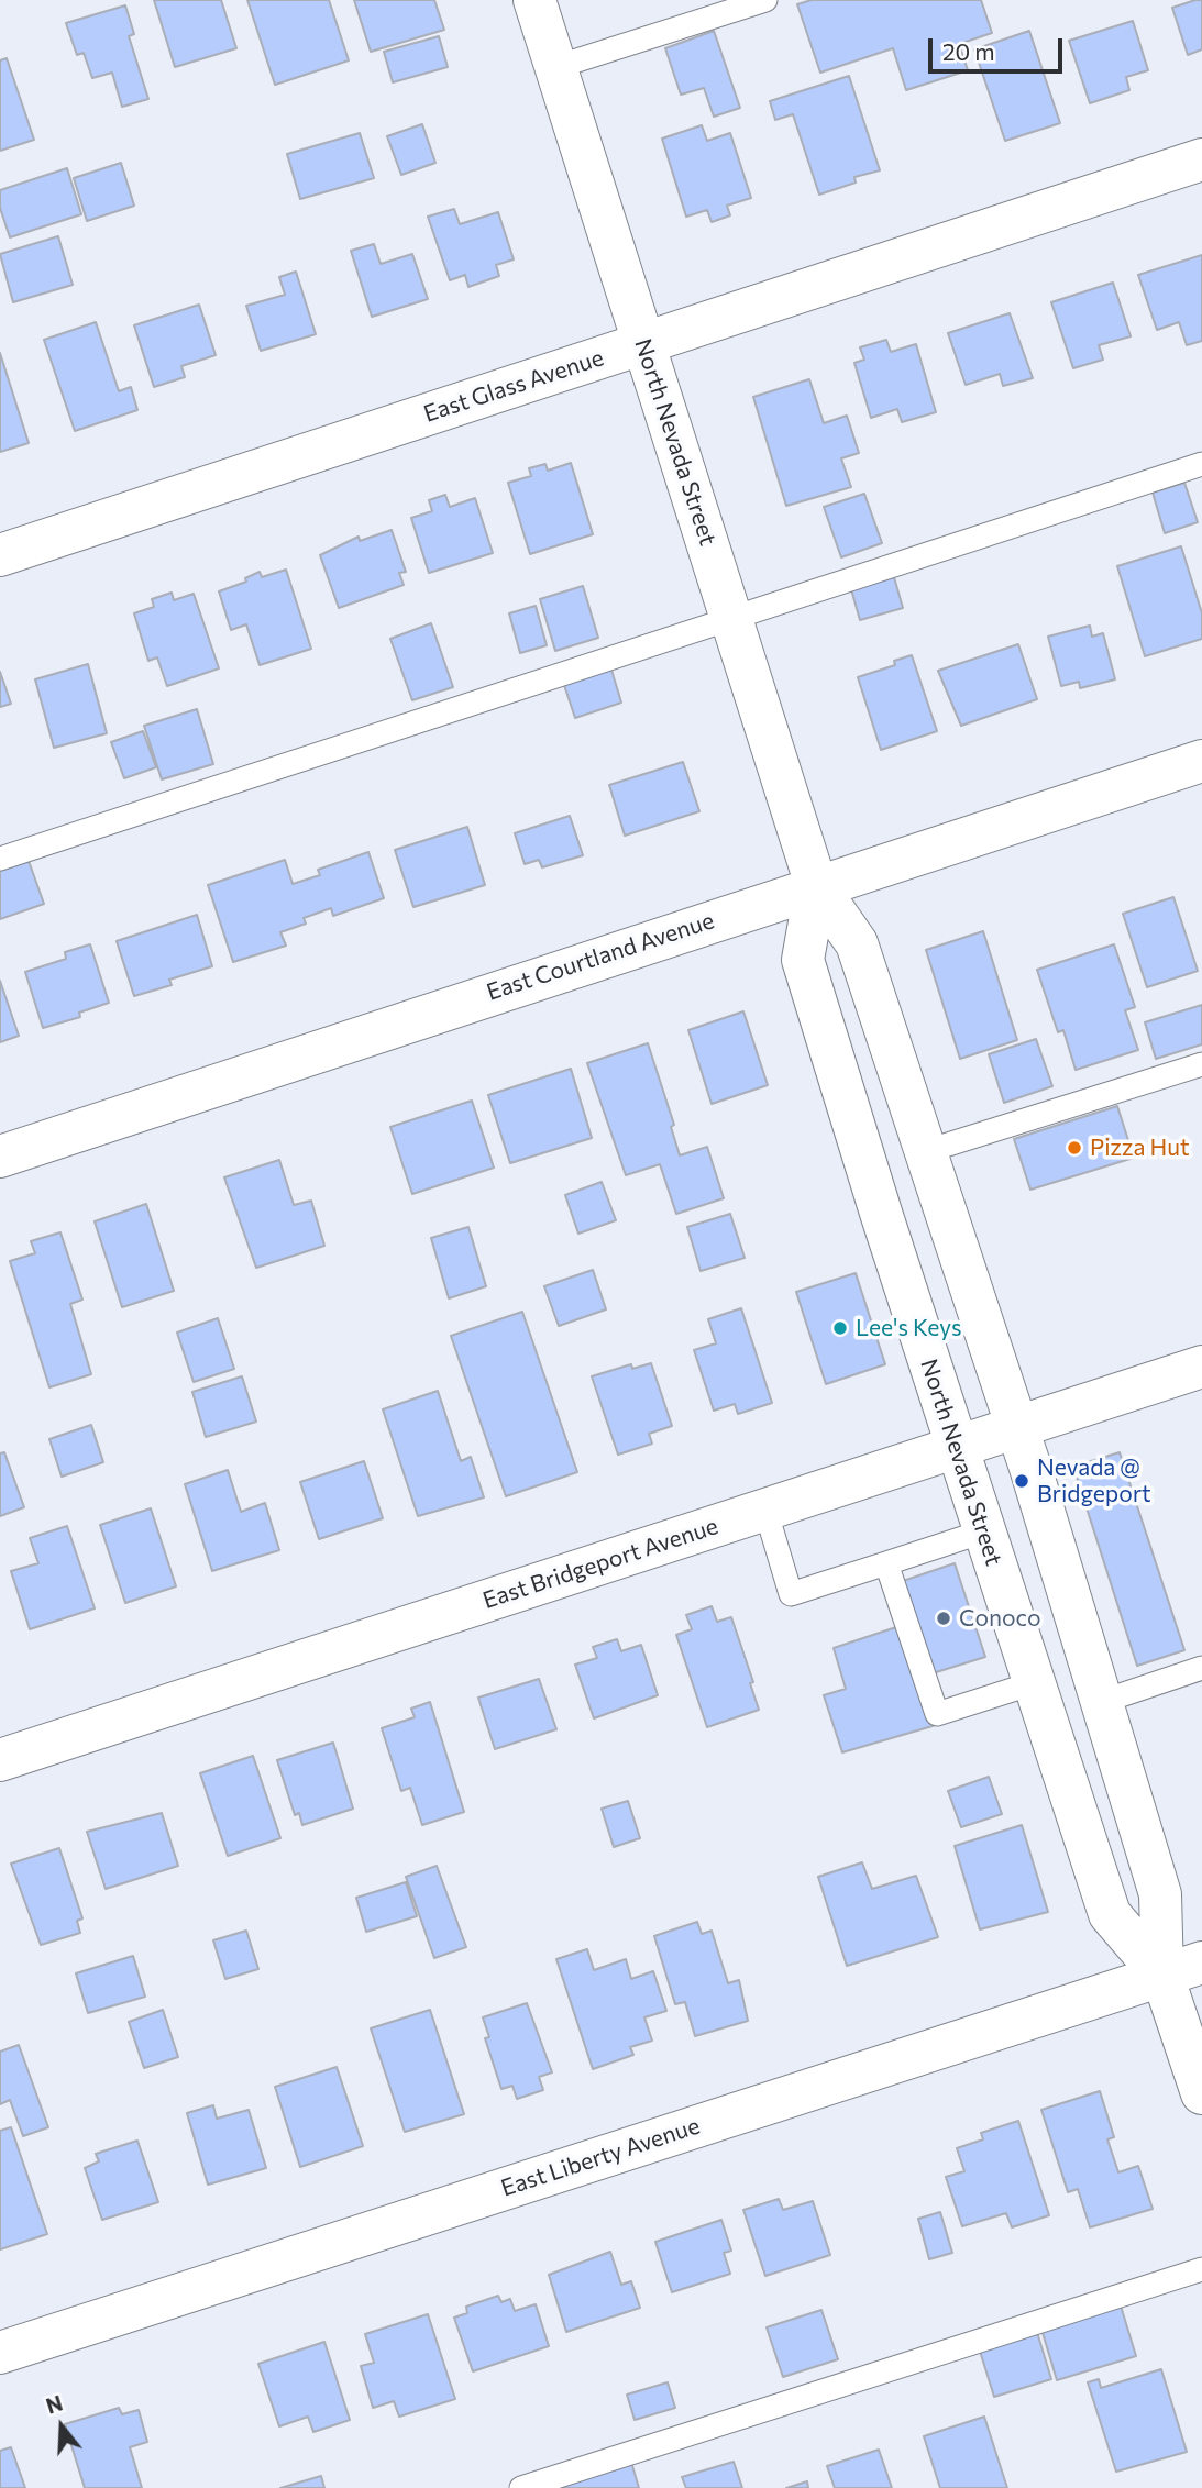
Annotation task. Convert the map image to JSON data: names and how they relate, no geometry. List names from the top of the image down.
{
  "streets": {
    "street": [
      "East Glass Avenue",
      "North Nevada Street",
      "East Courtland Avenue",
      "East Bridgeport Avenue",
      "East Liberty Avenue"
    ]
  },
  "crossings": [
    ["East Glass Avenue", "North Nevada Street"],
    ["North Nevada Street", "East Courtland Avenue"],
    ["North Nevada Street", "East Bridgeport Avenue"],
    ["North Nevada Street", "East Liberty Avenue"]
  ],
  "places": [
    "Pizza Hut",
    "Lee's Keys",
    "Nevada @ Bridgeport",
    "Conoco"
  ],
  "scale_bar": "20 m",
  "north": "top"
}
